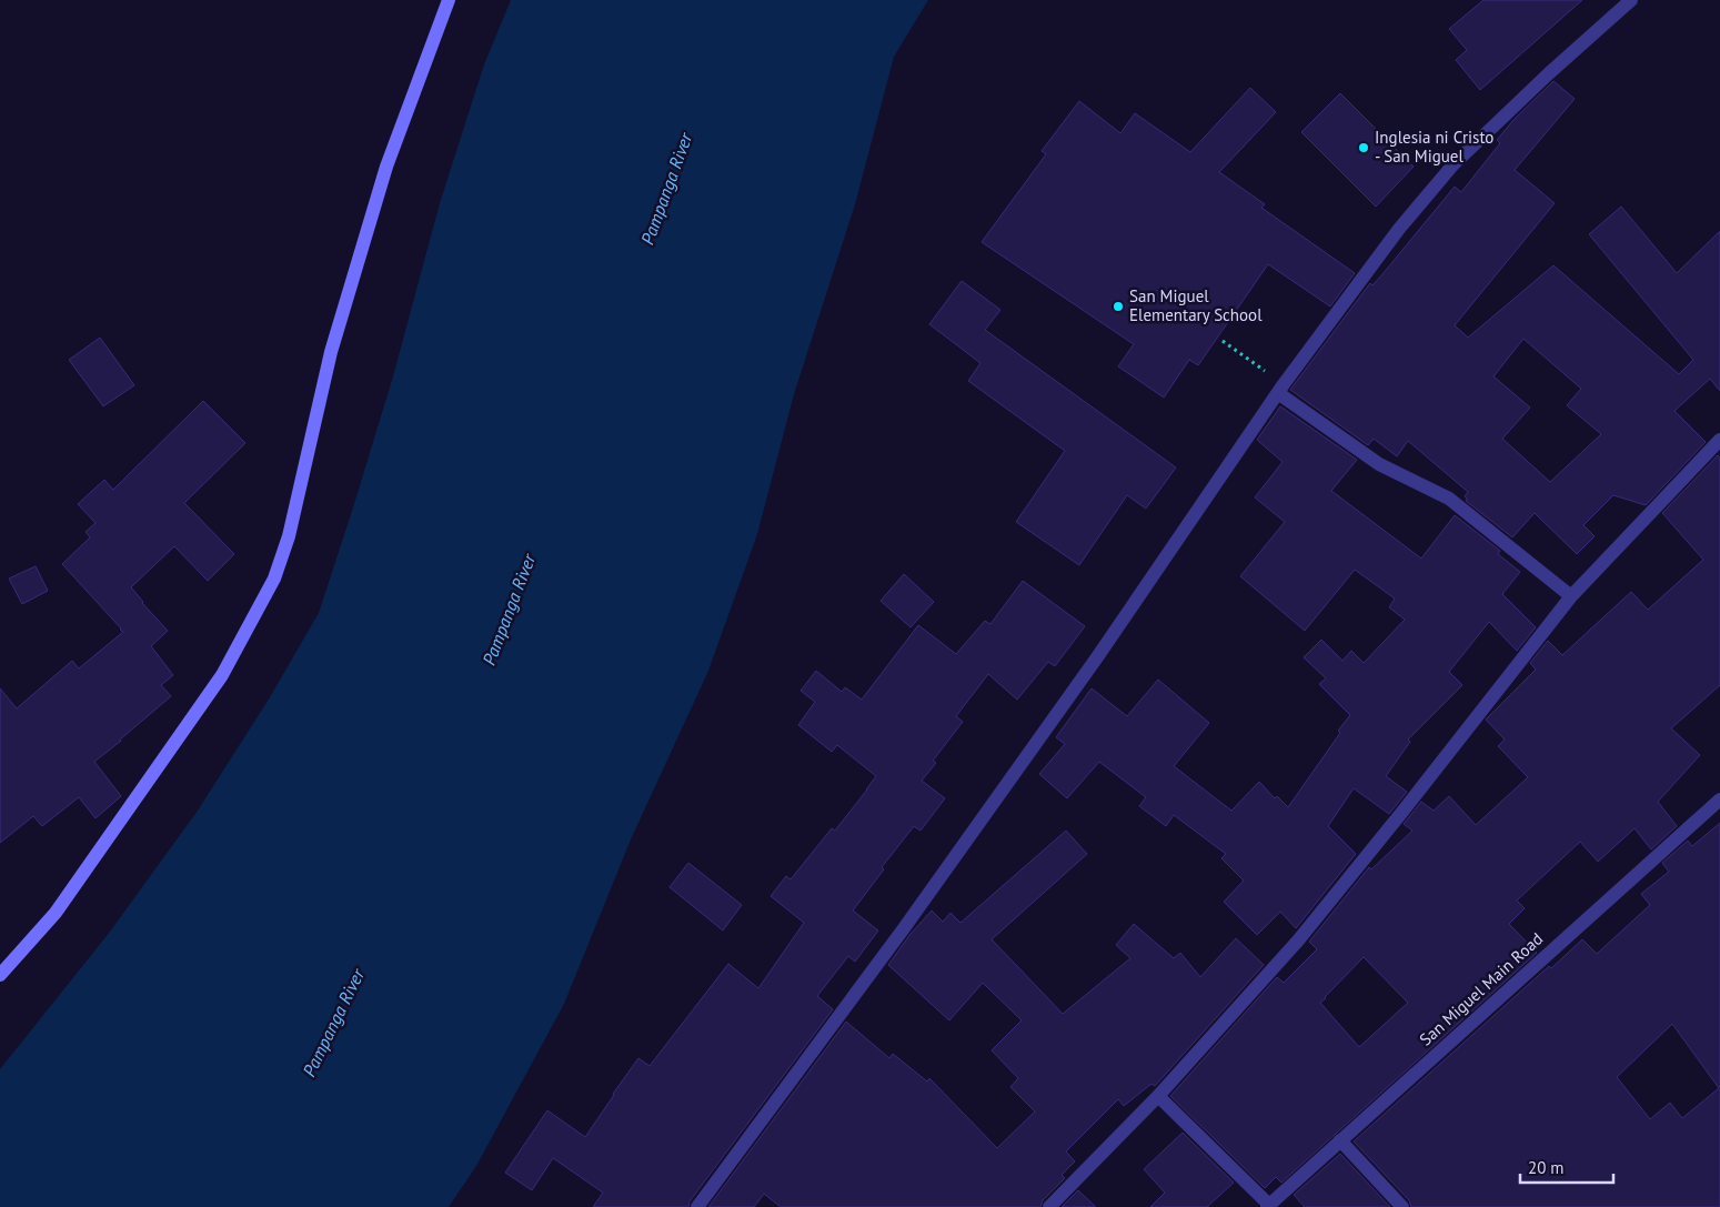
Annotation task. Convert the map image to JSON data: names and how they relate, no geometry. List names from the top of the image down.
{
  "streets": {
    "street": ["San Miguel Main Road"]
  },
  "water": ["Pampanga River"],
  "places": ["Inglesia ni Cristo - San Miguel", "San Miguel Elementary School"],
  "scale_bar": "20 m"
}
